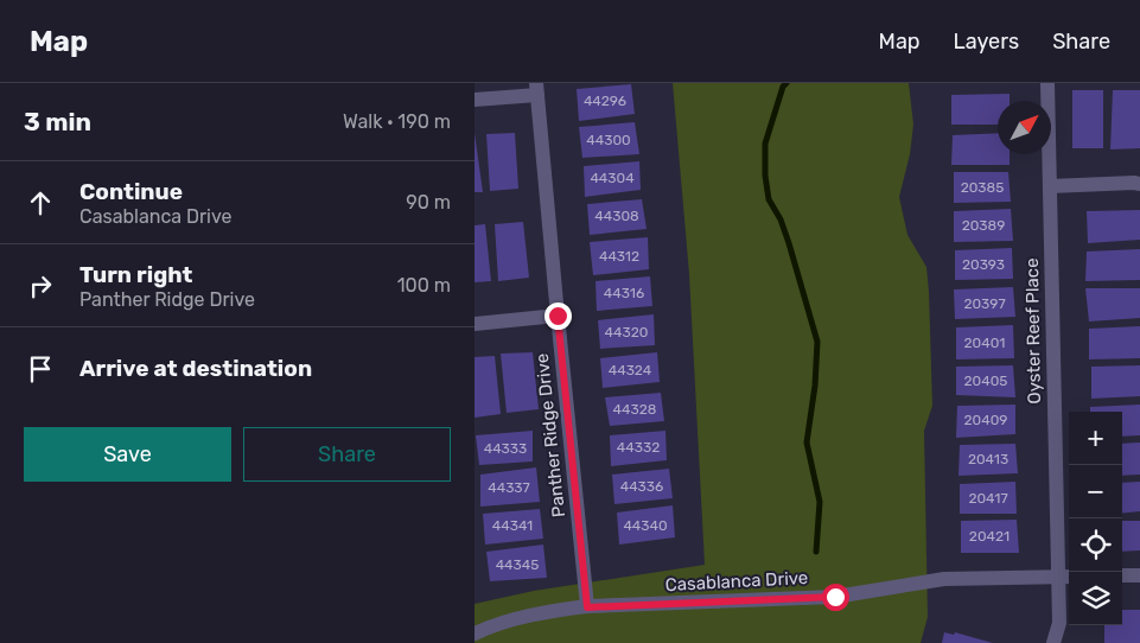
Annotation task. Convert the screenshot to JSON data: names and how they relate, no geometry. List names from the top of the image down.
{
  "streets": {
    "street": ["Oyster Reef Place", "Panther Ridge Drive", "Casablanca Drive"]
  },
  "crossings": [
    ["Oyster Reef Place", "Casablanca Drive"],
    ["Panther Ridge Drive", "Casablanca Drive"]
  ],
  "house_numbers": [
    "44296",
    "44300",
    "44304",
    "20385",
    "44308",
    "20389",
    "44312",
    "20393",
    "44316",
    "20397",
    "44320",
    "20401",
    "44324",
    "20405",
    "44328",
    "20409",
    "44332",
    "44333",
    "20413",
    "44336",
    "44337",
    "20417",
    "44341",
    "44340",
    "20421",
    "44345"
  ],
  "north": "top right",
  "page": {
    "header": "Map",
    "nav": ["Map", "Layers", "Share"],
    "heading": ["3 min", "Walk · 190 m"],
    "list": [
      ["Continue", "Casablanca Drive", "90 m"],
      ["Turn right", "Panther Ridge Drive", "100 m"],
      "Arrive at destination"
    ],
    "buttons": ["Save", "Share"],
    "map_buttons": ["+", "−"]
  }
}
